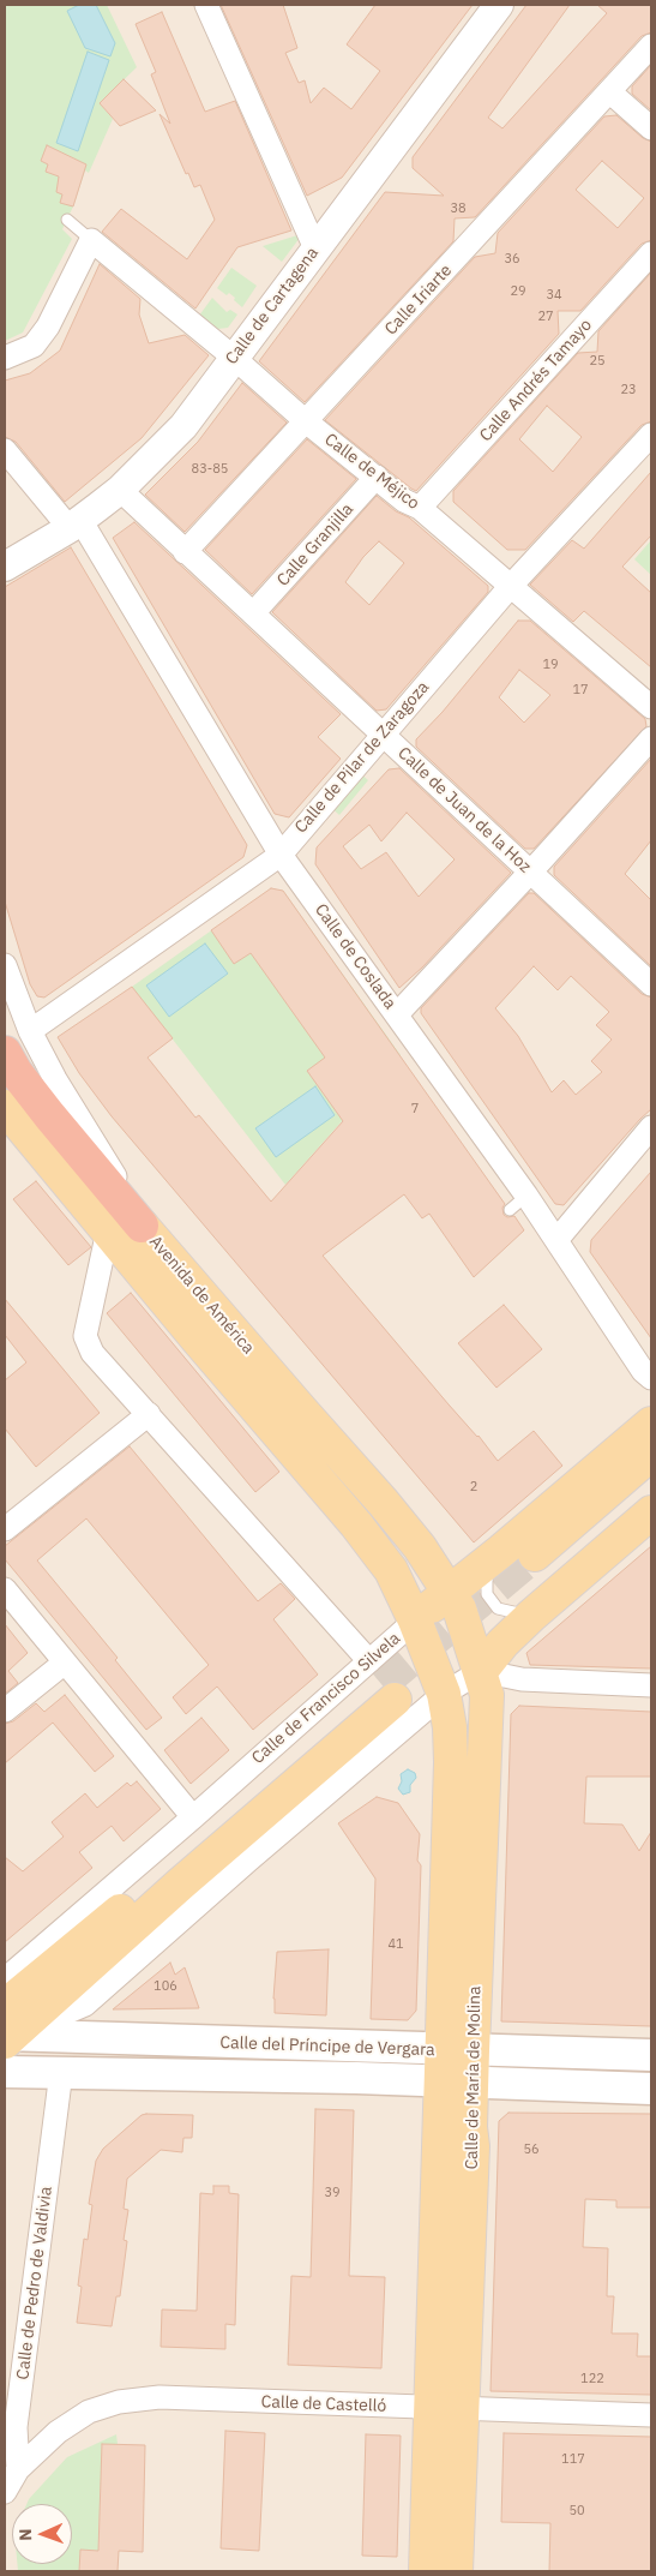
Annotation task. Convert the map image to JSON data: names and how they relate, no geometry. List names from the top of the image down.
{
  "streets": {
    "main road": [
      "Avenida de América",
      "Calle de Francisco Silvela",
      "Calle del Príncipe de Vergara",
      "Calle de María de Molina"
    ],
    "street": [
      "Calle Iriarte",
      "Calle de Cartagena",
      "Calle Andrés Tamayo",
      "Calle de Méjico",
      "Calle Granjilla",
      "Calle de Pilar de Zaragoza",
      "Calle de Juan de la Hoz",
      "Calle de Coslada",
      "Calle de Pedro de Valdivia",
      "Calle de Castelló"
    ]
  },
  "crossings": [
    ["Calle Iriarte", "Calle de Méjico"],
    ["Calle Iriarte", "Calle de Juan de la Hoz"],
    ["Calle de Cartagena", "Calle de Méjico"],
    ["Calle de Cartagena", "Calle de Juan de la Hoz"],
    ["Calle de Cartagena", "Calle de Coslada"],
    ["Calle Andrés Tamayo", "Calle de Méjico"],
    ["Calle de Méjico", "Calle Granjilla"],
    ["Calle de Méjico", "Calle de Pilar de Zaragoza"],
    ["Calle Granjilla", "Calle de Juan de la Hoz"],
    ["Calle de Pilar de Zaragoza", "Calle de Juan de la Hoz"],
    ["Calle de Pilar de Zaragoza", "Calle de Coslada"],
    ["Calle de Pilar de Zaragoza", "Avenida de América"],
    ["Avenida de América", "Calle de Francisco Silvela"],
    ["Avenida de América", "Calle de María de Molina"],
    ["Calle de Francisco Silvela", "Calle del Príncipe de Vergara"],
    ["Calle de Francisco Silvela", "Calle de María de Molina"],
    ["Calle del Príncipe de Vergara", "Calle de María de Molina"],
    ["Calle del Príncipe de Vergara", "Calle de Pedro de Valdivia"],
    ["Calle de María de Molina", "Calle de Castelló"],
    ["Calle de Pedro de Valdivia", "Calle de Castelló"]
  ],
  "house_numbers": [
    "38",
    "36",
    "29",
    "34",
    "27",
    "25",
    "23",
    "83-85",
    "19",
    "17",
    "7",
    "2",
    "41",
    "106",
    "56",
    "39",
    "122",
    "117",
    "50"
  ],
  "north": "left"
}
